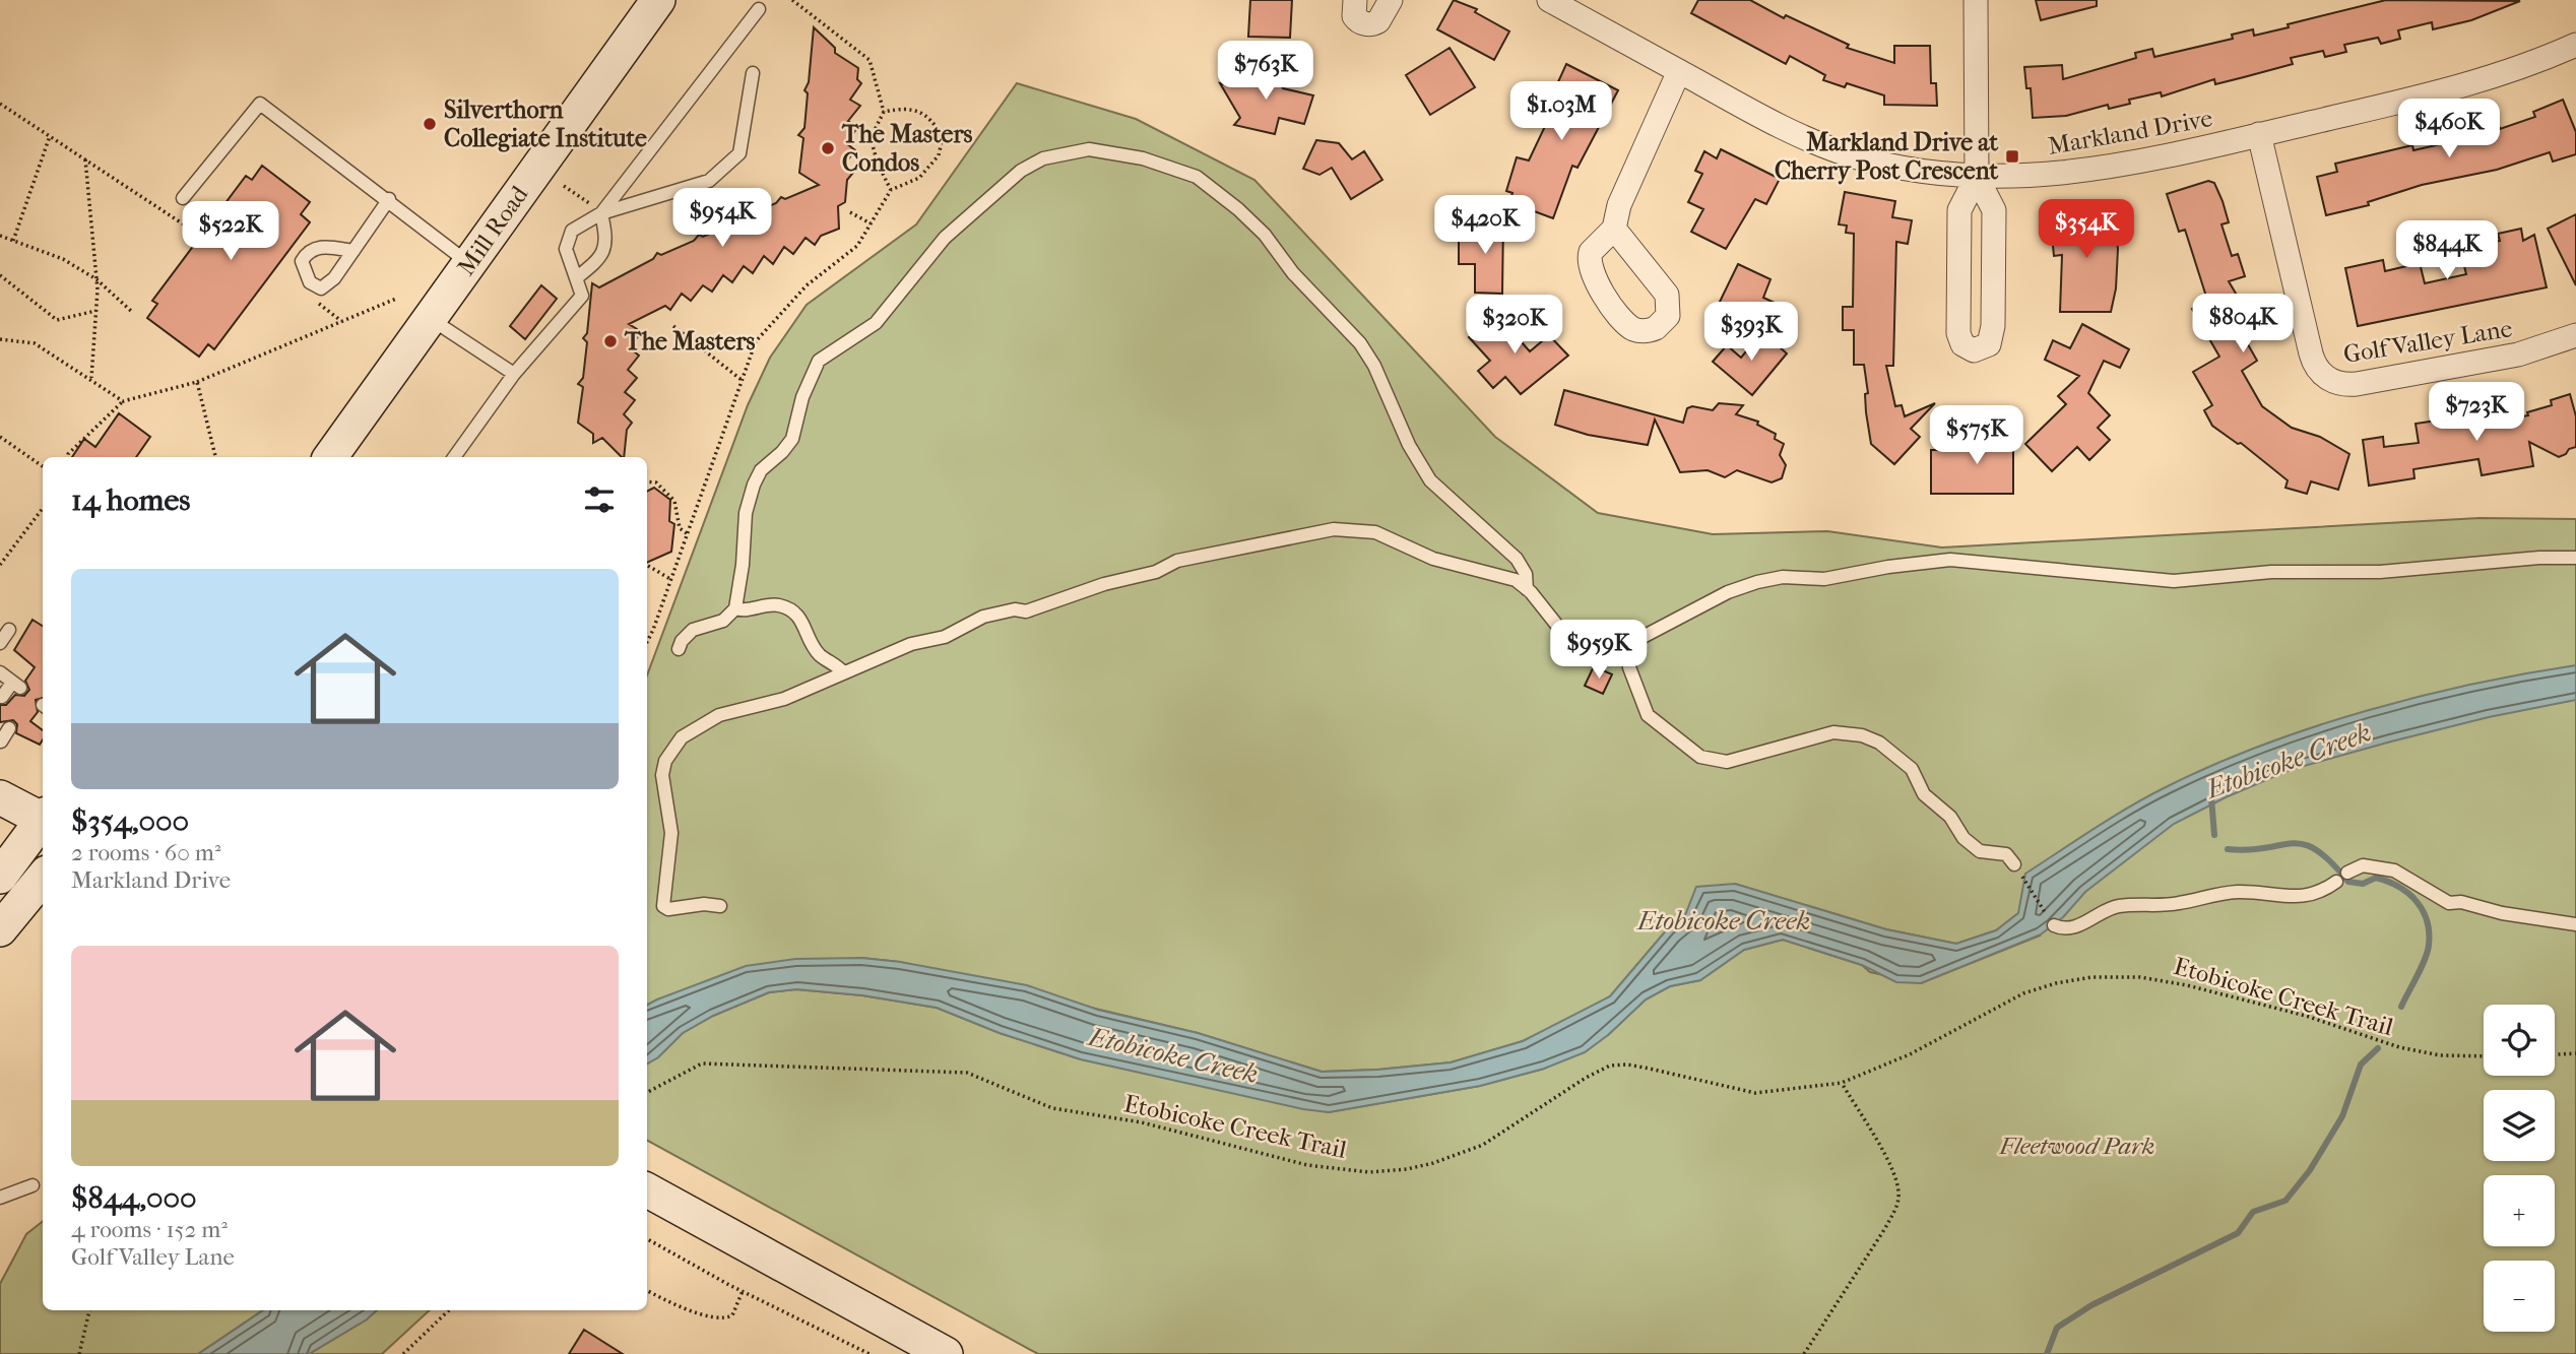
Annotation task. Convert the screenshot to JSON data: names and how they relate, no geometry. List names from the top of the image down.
{
  "streets": {
    "street": ["Markland Drive", "Mill Road", "Golf Valley Lane"],
    "path": ["Etobicoke Creek Trail"]
  },
  "crossings": [
    ["Markland Drive", "Golf Valley Lane"]
  ],
  "water": ["Etobicoke Creek"],
  "parks": ["Fleetwood Park"],
  "places": {
    "other": ["Silverthorn Collegiate Institute", "The Masters Condos", "The Masters"],
    "transit": ["Markland Drive at Cherry Post Crescent"]
  },
  "page": {
    "price": [
      "$763K",
      "$1.03M",
      "$460K",
      "$954K",
      "$420K",
      "$354K",
      "$522K",
      "$844K",
      "$804K",
      "$320K",
      "$393K",
      "$723K",
      "$575K",
      "$959K"
    ],
    "heading": "14 homes",
    "list": [
      {
        "name": "$354,000",
        "note": "2 rooms · 60 m² · Markland Drive"
      },
      {
        "name": "$844,000",
        "note": "4 rooms · 152 m² · Golf Valley Lane"
      }
    ],
    "map_buttons": ["+", "−"]
  }
}
